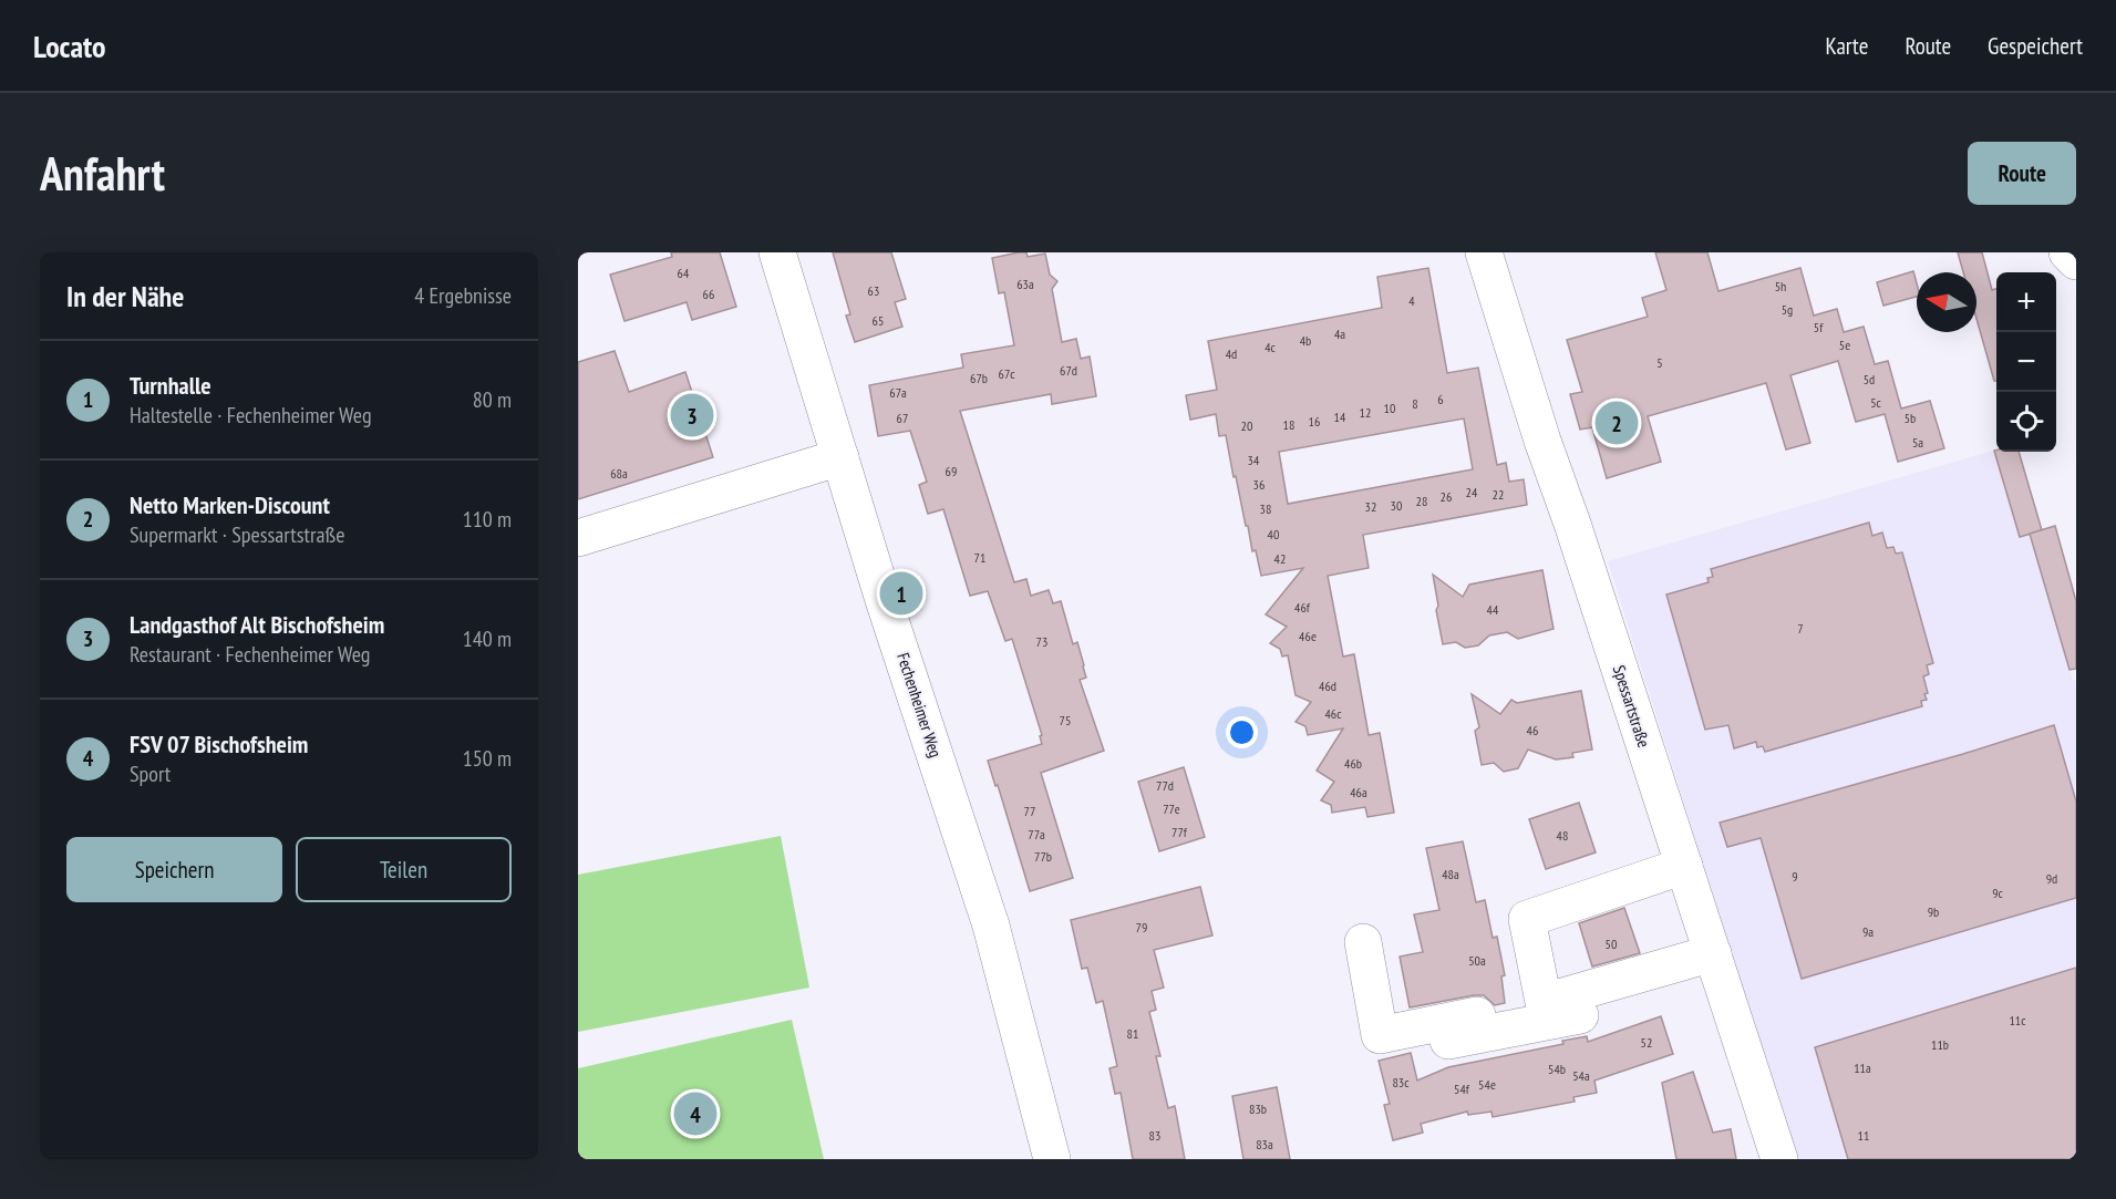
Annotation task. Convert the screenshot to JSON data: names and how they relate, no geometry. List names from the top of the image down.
{
  "streets": {
    "street": ["Fechenheimer Weg", "Spessartstraße"]
  },
  "house_numbers": [
    "64",
    "63a",
    "5h",
    "63",
    "66",
    "4",
    "5g",
    "65",
    "5f",
    "4a",
    "4b",
    "5e",
    "4c",
    "4d",
    "5",
    "67d",
    "67c",
    "67b",
    "5d",
    "67a",
    "6",
    "5c",
    "8",
    "10",
    "12",
    "14",
    "67",
    "5b",
    "16",
    "18",
    "20",
    "5a",
    "34",
    "69",
    "68a",
    "36",
    "24",
    "22",
    "26",
    "28",
    "30",
    "32",
    "38",
    "40",
    "71",
    "42",
    "46f",
    "44",
    "7",
    "46e",
    "73",
    "46d",
    "46c",
    "75",
    "46",
    "46b",
    "77d",
    "46a",
    "77e",
    "77",
    "77f",
    "77a",
    "48",
    "77b",
    "48a",
    "9",
    "9d",
    "9c",
    "9b",
    "79",
    "9a",
    "50",
    "50a",
    "11c",
    "81",
    "52",
    "11b",
    "11a",
    "54b",
    "54a",
    "83c",
    "54e",
    "54f",
    "83b",
    "83",
    "11",
    "83a"
  ],
  "north": "left",
  "page": {
    "header": "Locato",
    "nav": ["Karte", "Route", "Gespeichert"],
    "buttons": [
      "Route",
      ["Speichern", "Teilen"]
    ],
    "title": "Anfahrt",
    "heading": ["In der Nähe", "4 Ergebnisse"],
    "map_buttons": ["+", "−"],
    "list": [
      {
        "mark": "1",
        "name": "Turnhalle",
        "note": "Haltestelle · Fechenheimer Weg",
        "value": "80 m"
      },
      {
        "mark": "2",
        "name": "Netto Marken-Discount",
        "note": "Supermarkt · Spessartstraße",
        "value": "110 m"
      },
      {
        "mark": "3",
        "name": "Landgasthof Alt Bischofsheim",
        "note": "Restaurant · Fechenheimer Weg",
        "value": "140 m"
      },
      {
        "mark": "4",
        "name": "FSV 07 Bischofsheim",
        "note": "Sport",
        "value": "150 m"
      }
    ],
    "pins": [
      "3",
      "2",
      "1",
      "4"
    ]
  }
}
